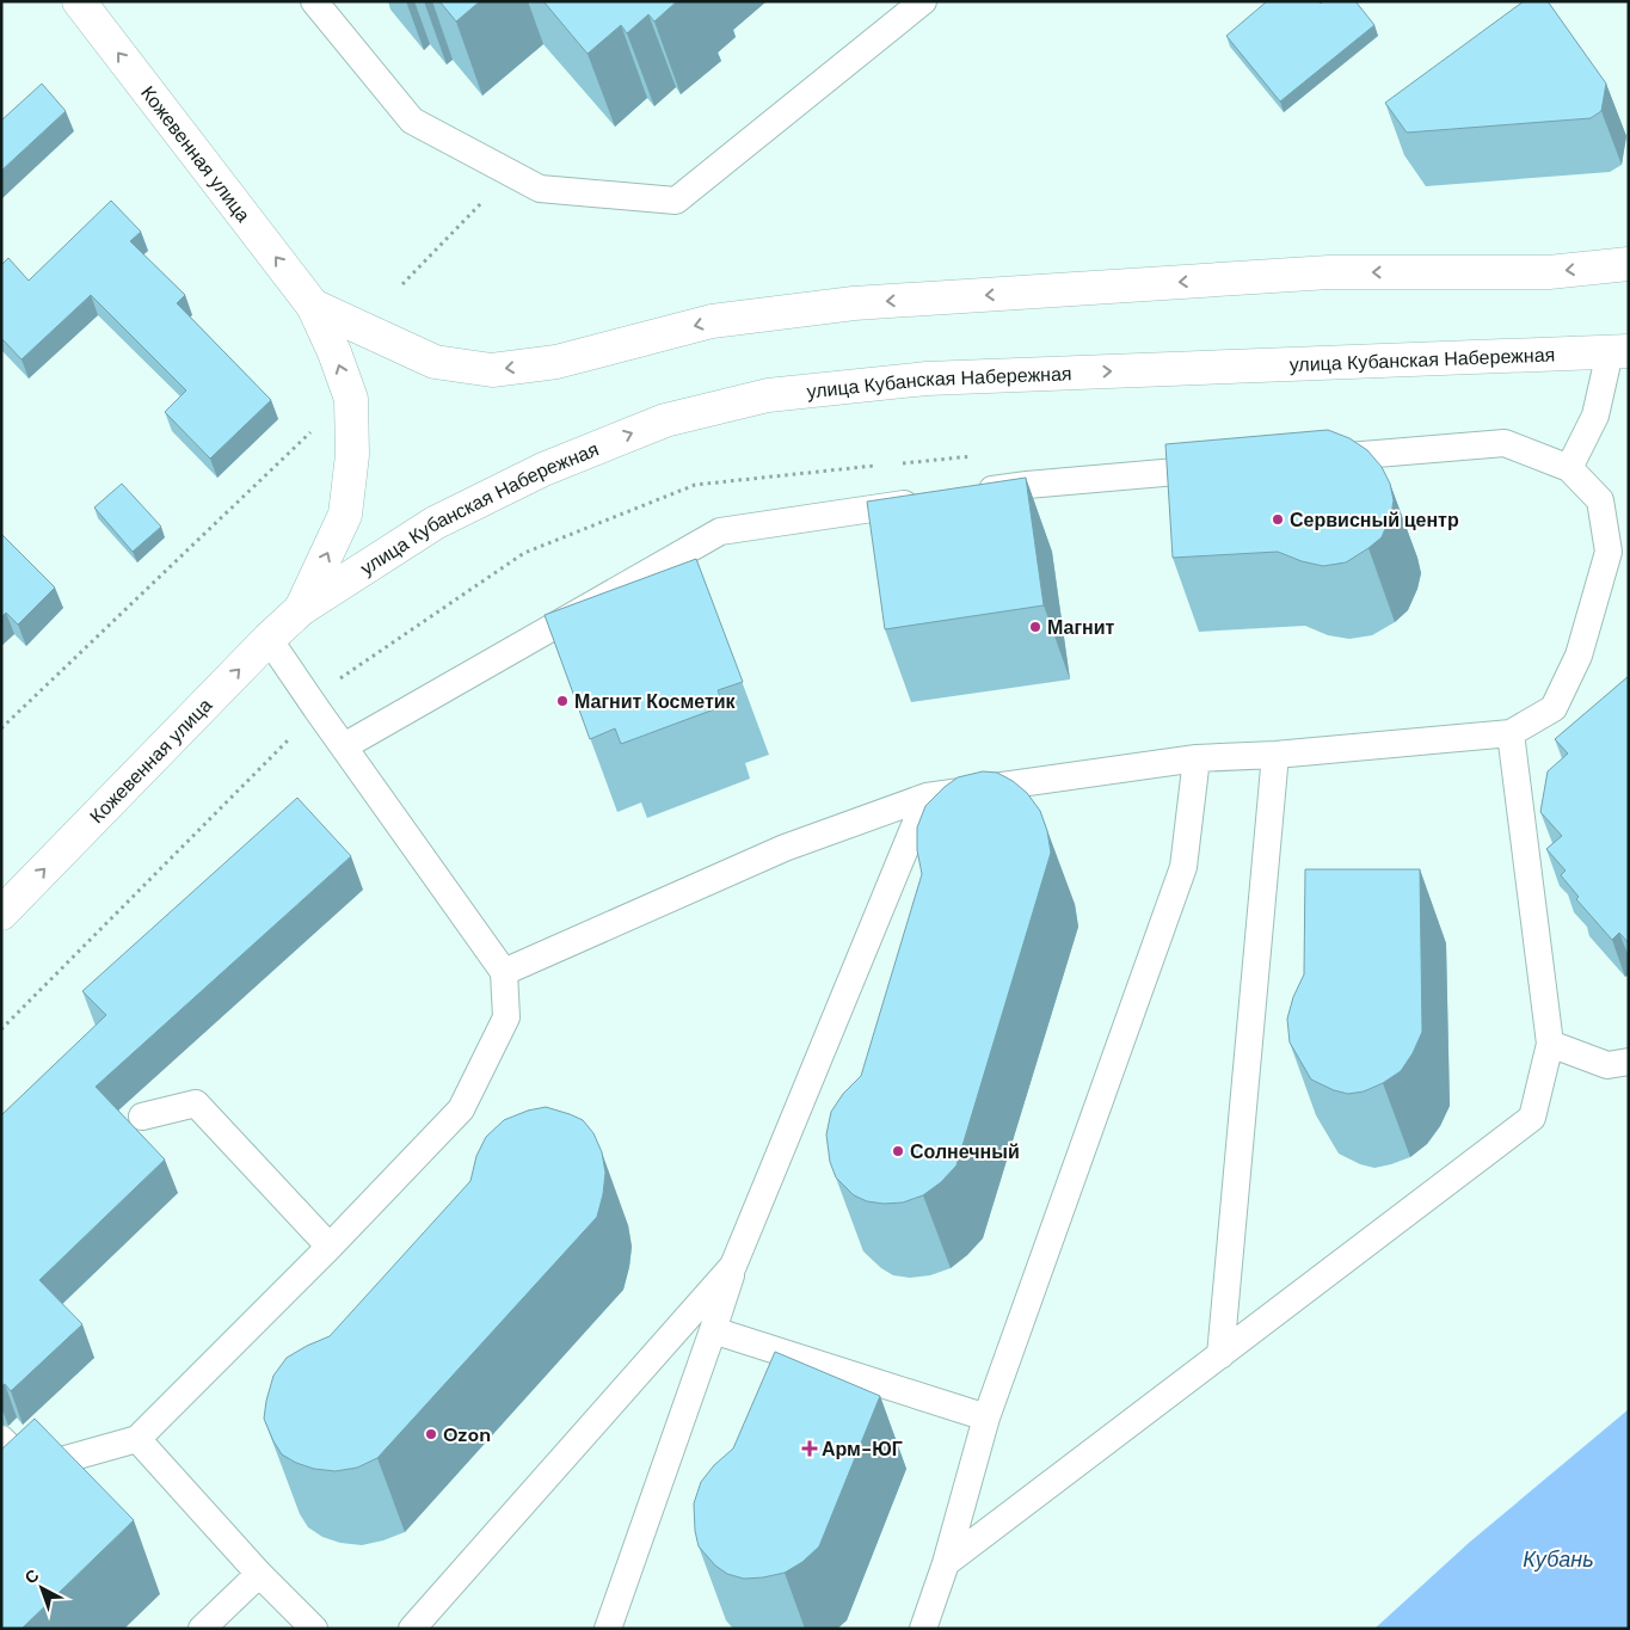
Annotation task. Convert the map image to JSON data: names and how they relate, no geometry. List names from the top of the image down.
{
  "streets": {
    "main road": ["Кожевенная улица", "улица Кубанская Набережная"]
  },
  "crossings": [
    ["Кожевенная улица", "улица Кубанская Набережная"]
  ],
  "water": ["Кубань"],
  "places": {
    "other": [
      "Сервисный центр",
      "Магнит",
      "Магнит Косметик",
      "Солнечный",
      "Ozon"
    ],
    "health": ["Арм-ЮГ"]
  },
  "north": "top left"
}
